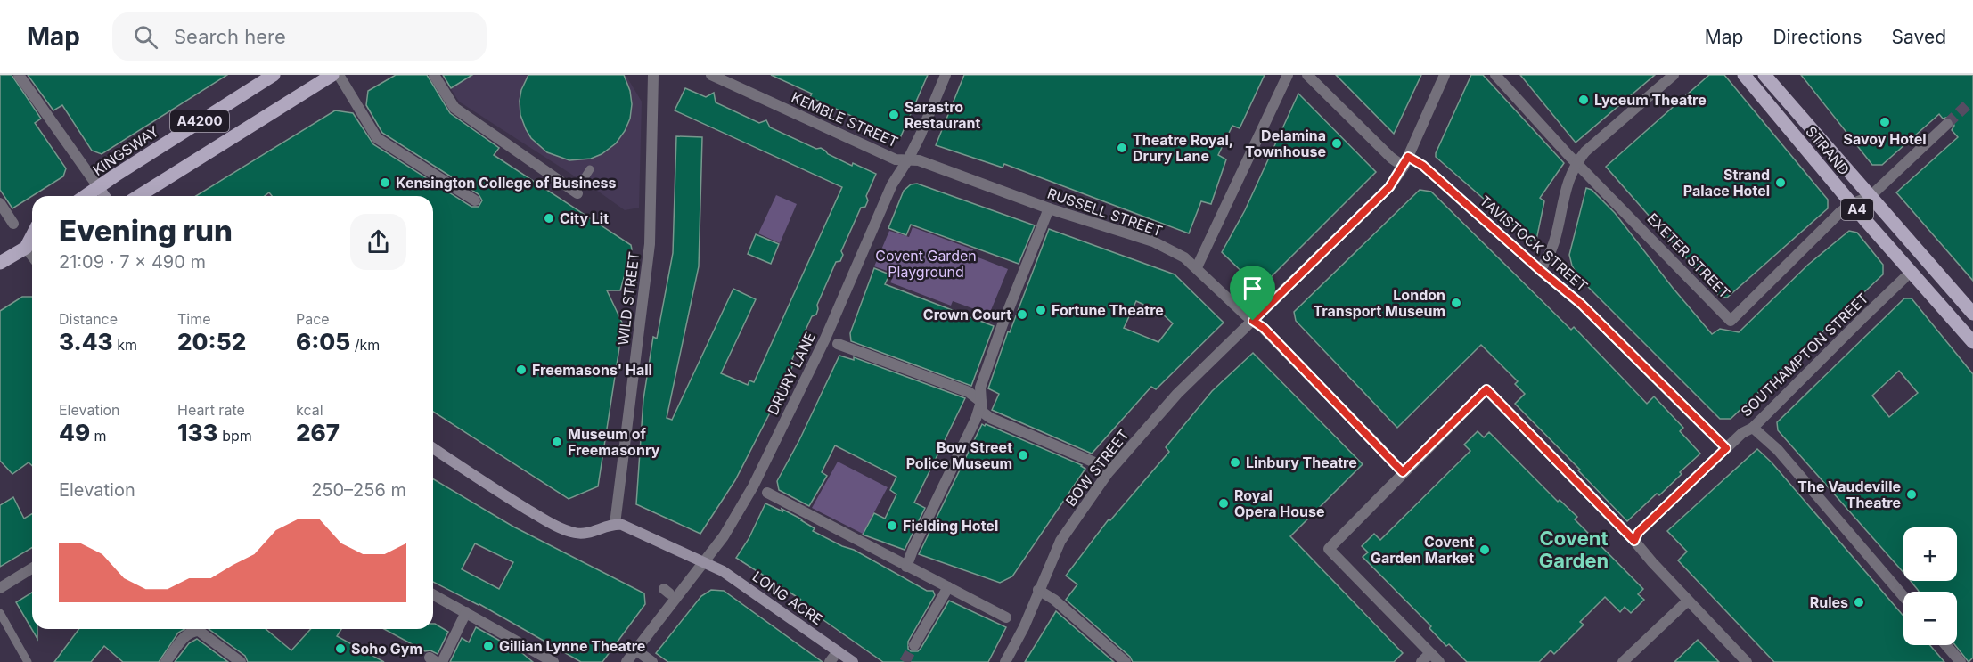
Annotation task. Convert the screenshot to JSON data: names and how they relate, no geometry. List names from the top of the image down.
{
  "streets": {
    "main road": [
      "A4200",
      "KINGSWAY",
      "STRAND",
      "A4",
      "LONG ACRE"
    ],
    "street": [
      "KEMBLE STREET",
      "RUSSELL STREET",
      "TAVISTOCK STREET",
      "EXETER STREET",
      "WILD STREET",
      "SOUTHAMPTON STREET",
      "DRURY LANE",
      "BOW STREET"
    ]
  },
  "crossings": [
    ["KEMBLE STREET", "RUSSELL STREET"],
    ["KEMBLE STREET", "DRURY LANE"],
    ["STRAND", "EXETER STREET"],
    ["RUSSELL STREET", "DRURY LANE"],
    ["RUSSELL STREET", "BOW STREET"],
    ["TAVISTOCK STREET", "SOUTHAMPTON STREET"],
    ["TAVISTOCK STREET", "BOW STREET"],
    ["WILD STREET", "LONG ACRE"],
    ["DRURY LANE", "LONG ACRE"]
  ],
  "districts": ["Covent Garden"],
  "parks": ["Covent Garden Playground"],
  "places": [
    "Lyceum Theatre",
    "Sarastro Restaurant",
    "Savoy Hotel",
    "Delamina Townhouse",
    "Theatre Royal, Drury Lane",
    "Kensington College of Business",
    "Strand Palace Hotel",
    "City Lit",
    "London Transport Museum",
    "Fortune Theatre",
    "Crown Court",
    "Freemasons' Hall",
    "Museum of Freemasonry",
    "Bow Street Police Museum",
    "Linbury Theatre",
    "The Vaudeville Theatre",
    "Royal Opera House",
    "Fielding Hotel",
    "Covent Garden Market",
    "Rules",
    "Gillian Lynne Theatre",
    "Soho Gym"
  ],
  "page": {
    "header": "Map",
    "search": "Search here",
    "nav": ["Map", "Directions", "Saved"],
    "heading": ["Evening run", "21:09 · 7 × 490 m"],
    "stats": [
      ["Distance", "3.43 km"],
      ["Time", "20:52"],
      ["Pace", "6:05 /km"],
      ["Elevation", "49 m"],
      ["Heart rate", "133 bpm"],
      ["kcal", "267"]
    ],
    "chart": ["Elevation", "250–256 m"],
    "map_buttons": ["+", "−"]
  }
}
